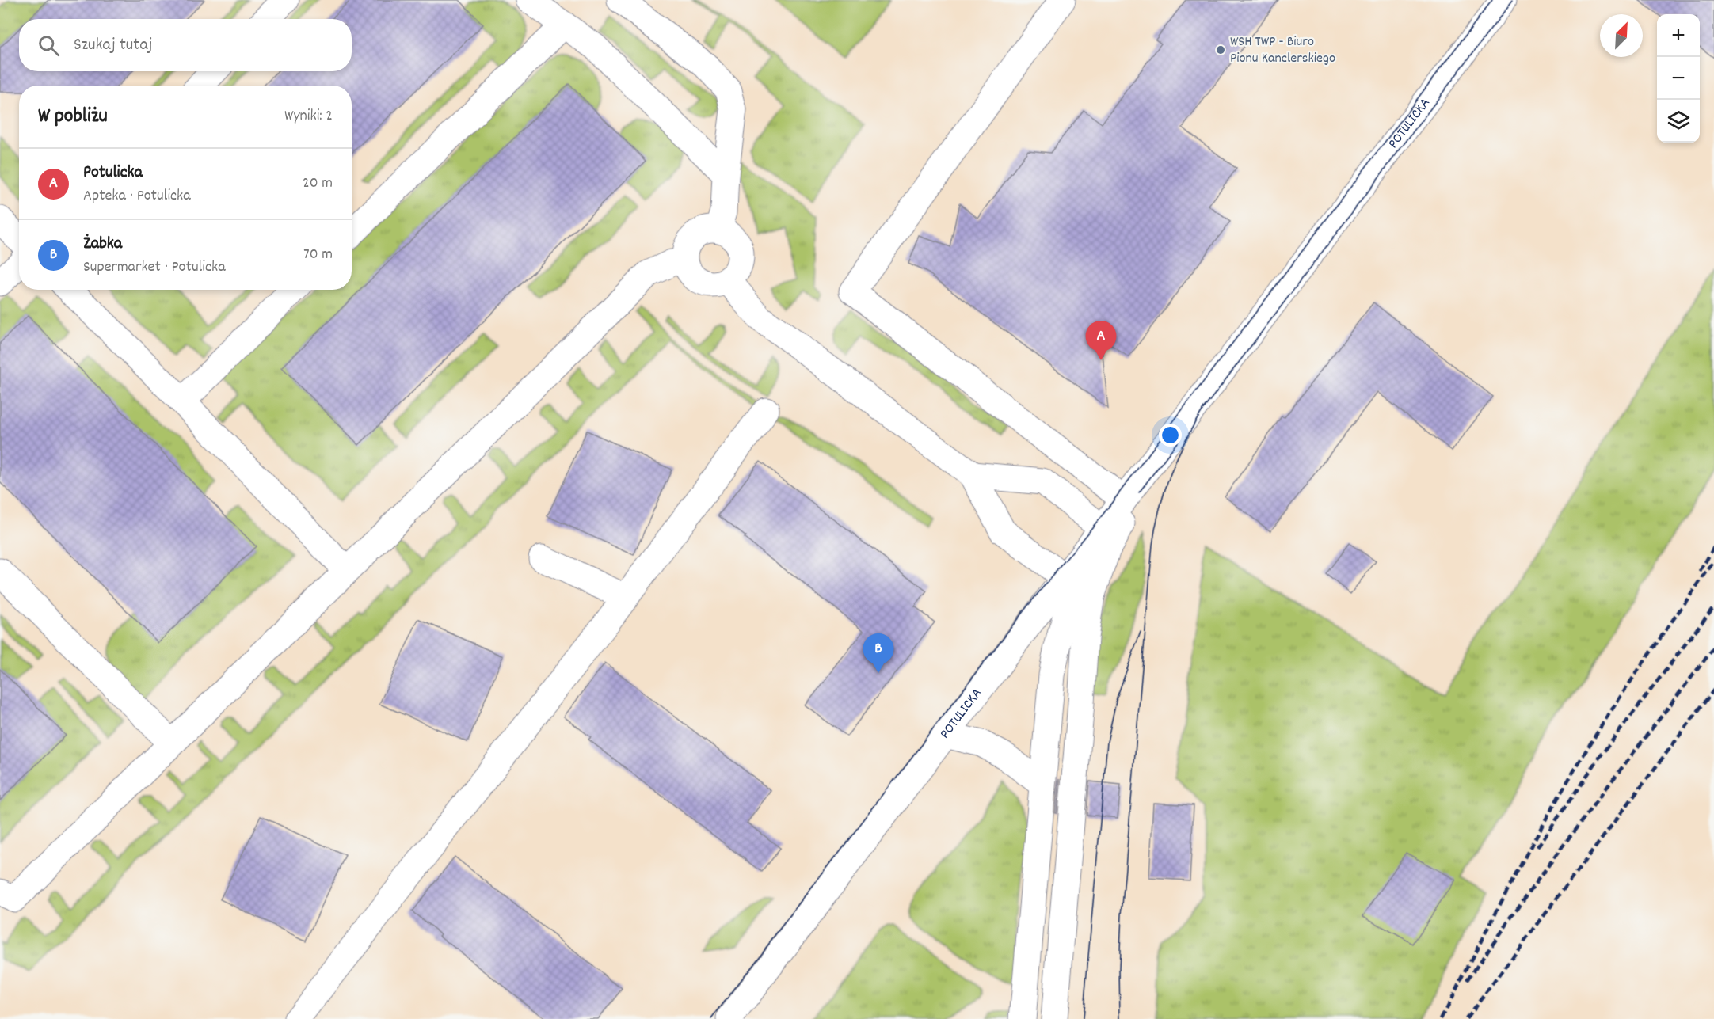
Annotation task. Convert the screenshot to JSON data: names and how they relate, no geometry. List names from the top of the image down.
{
  "streets": {
    "street": ["POTULICKA"]
  },
  "places": ["WSH TWP - Biuro Pionu Kanclerskiego"],
  "north": "top right",
  "page": {
    "map_buttons": ["+", "−"],
    "search": "Szukaj tutaj",
    "heading": ["W pobliżu", "Wyniki: 2"],
    "list": [
      {
        "mark": "A",
        "name": "Potulicka",
        "note": "Apteka · Potulicka",
        "value": "20 m"
      },
      {
        "mark": "B",
        "name": "Żabka",
        "note": "Supermarket · Potulicka",
        "value": "70 m"
      }
    ],
    "pins": ["A", "B"]
  }
}
